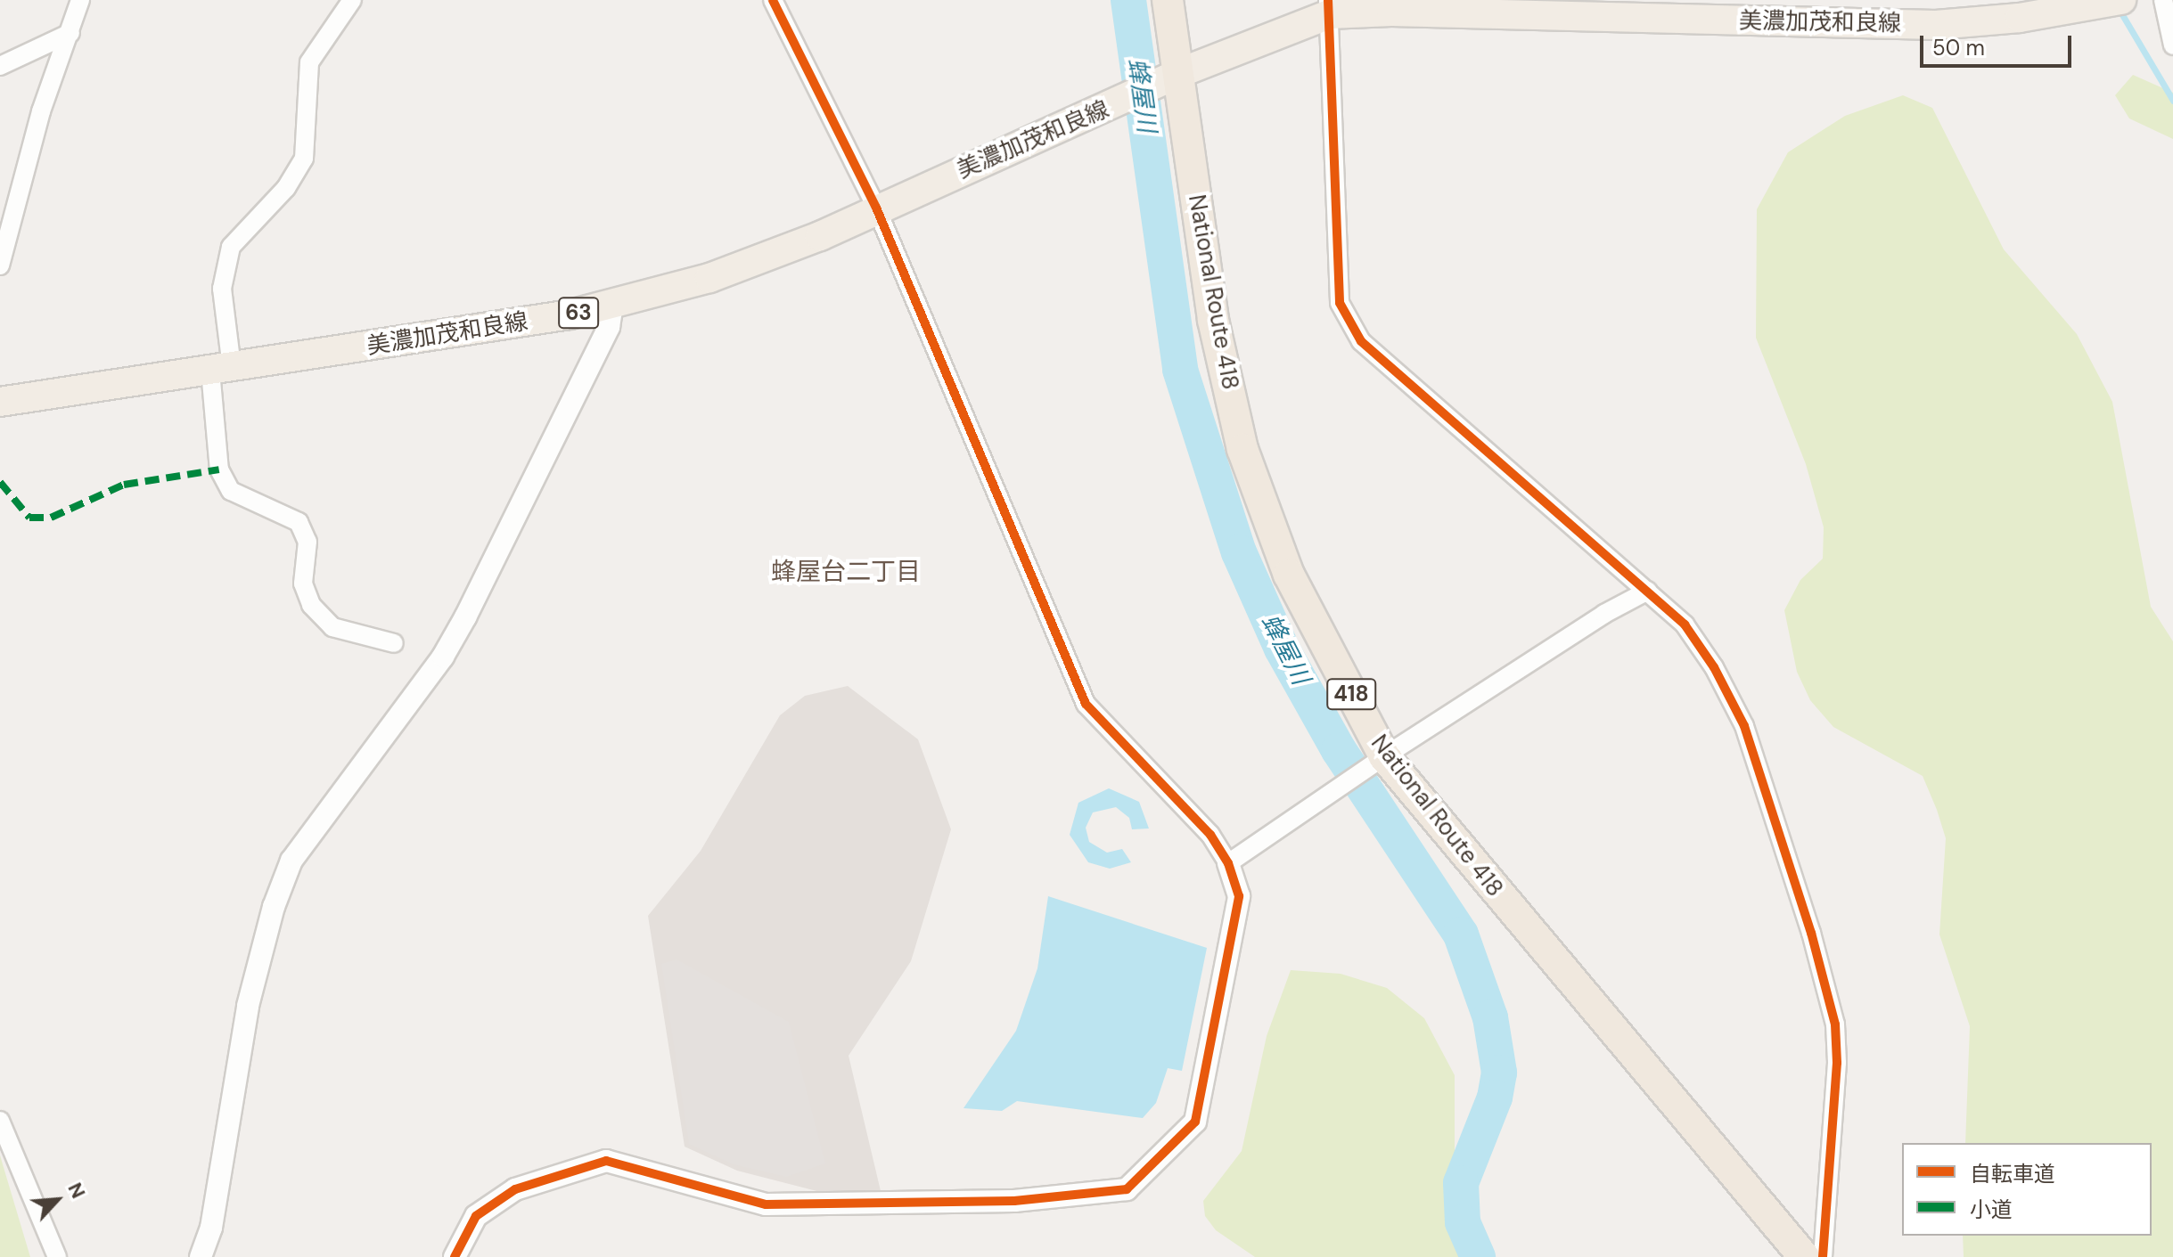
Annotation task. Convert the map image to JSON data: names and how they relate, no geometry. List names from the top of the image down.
{
  "streets": {
    "highway": ["National Route 418", "418"],
    "main road": ["美濃加茂和良線", "63"]
  },
  "crossings": [
    ["美濃加茂和良線", "National Route 418"]
  ],
  "districts": ["蜂屋台二丁目"],
  "water": ["蜂屋川"],
  "legend": ["自転車道", "小道"],
  "scale_bar": "50 m",
  "north": "top right"
}
